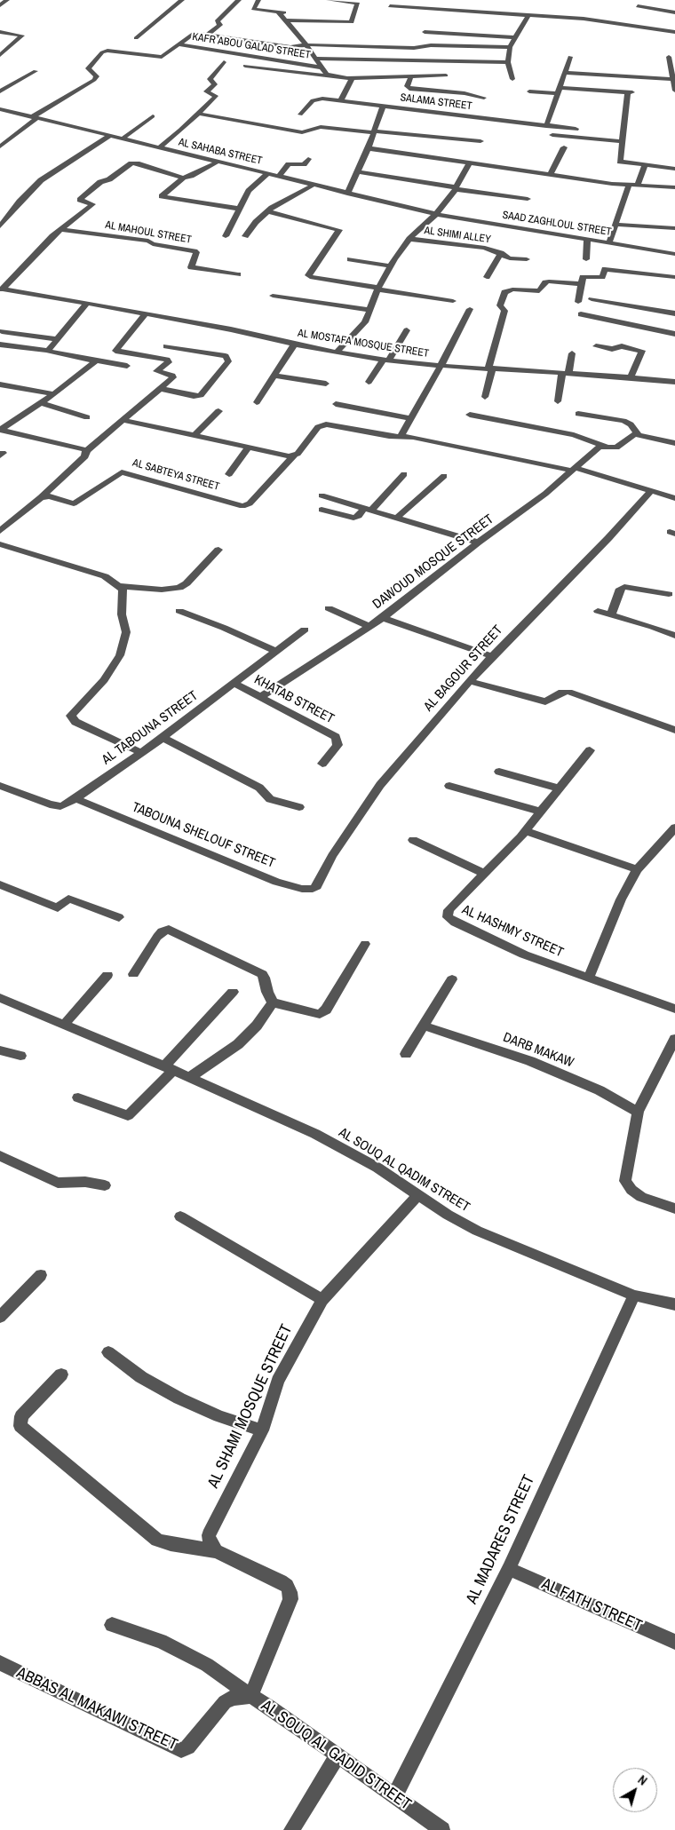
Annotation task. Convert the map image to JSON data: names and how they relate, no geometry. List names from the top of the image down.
{
  "streets": {
    "street": [
      "KAFR ABOU GALAD STREET",
      "SALAMA STREET",
      "AL SAHABA STREET",
      "SAAD ZAGHLOUL STREET",
      "AL MAHOUL STREET",
      "AL SHIMI ALLEY",
      "AL MOSTAFA MOSQUE STREET",
      "AL SABTEYA STREET",
      "DAWOUD MOSQUE STREET",
      "AL BAGOUR STREET",
      "KHATAB STREET",
      "AL TABOUNA STREET",
      "TABOUNA SHELOUF STREET",
      "AL HASHMY STREET",
      "DARB MAKAW",
      "AL SOUQ AL QADIM STREET",
      "AL SHAMI MOSQUE STREET",
      "AL MADARES STREET",
      "AL FATH STREET",
      "ABBAS AL MAKAWI STREET",
      "AL SOUQ AL GADID STREET"
    ]
  },
  "crossings": [
    ["AL SAHABA STREET", "SAAD ZAGHLOUL STREET"],
    ["DAWOUD MOSQUE STREET", "KHATAB STREET"],
    ["AL BAGOUR STREET", "TABOUNA SHELOUF STREET"],
    ["KHATAB STREET", "AL TABOUNA STREET"],
    ["AL TABOUNA STREET", "TABOUNA SHELOUF STREET"],
    ["AL SOUQ AL QADIM STREET", "AL SHAMI MOSQUE STREET"],
    ["AL SOUQ AL QADIM STREET", "AL MADARES STREET"],
    ["AL MADARES STREET", "AL FATH STREET"],
    ["AL MADARES STREET", "AL SOUQ AL GADID STREET"],
    ["ABBAS AL MAKAWI STREET", "AL SOUQ AL GADID STREET"]
  ],
  "north": "top right"
}
